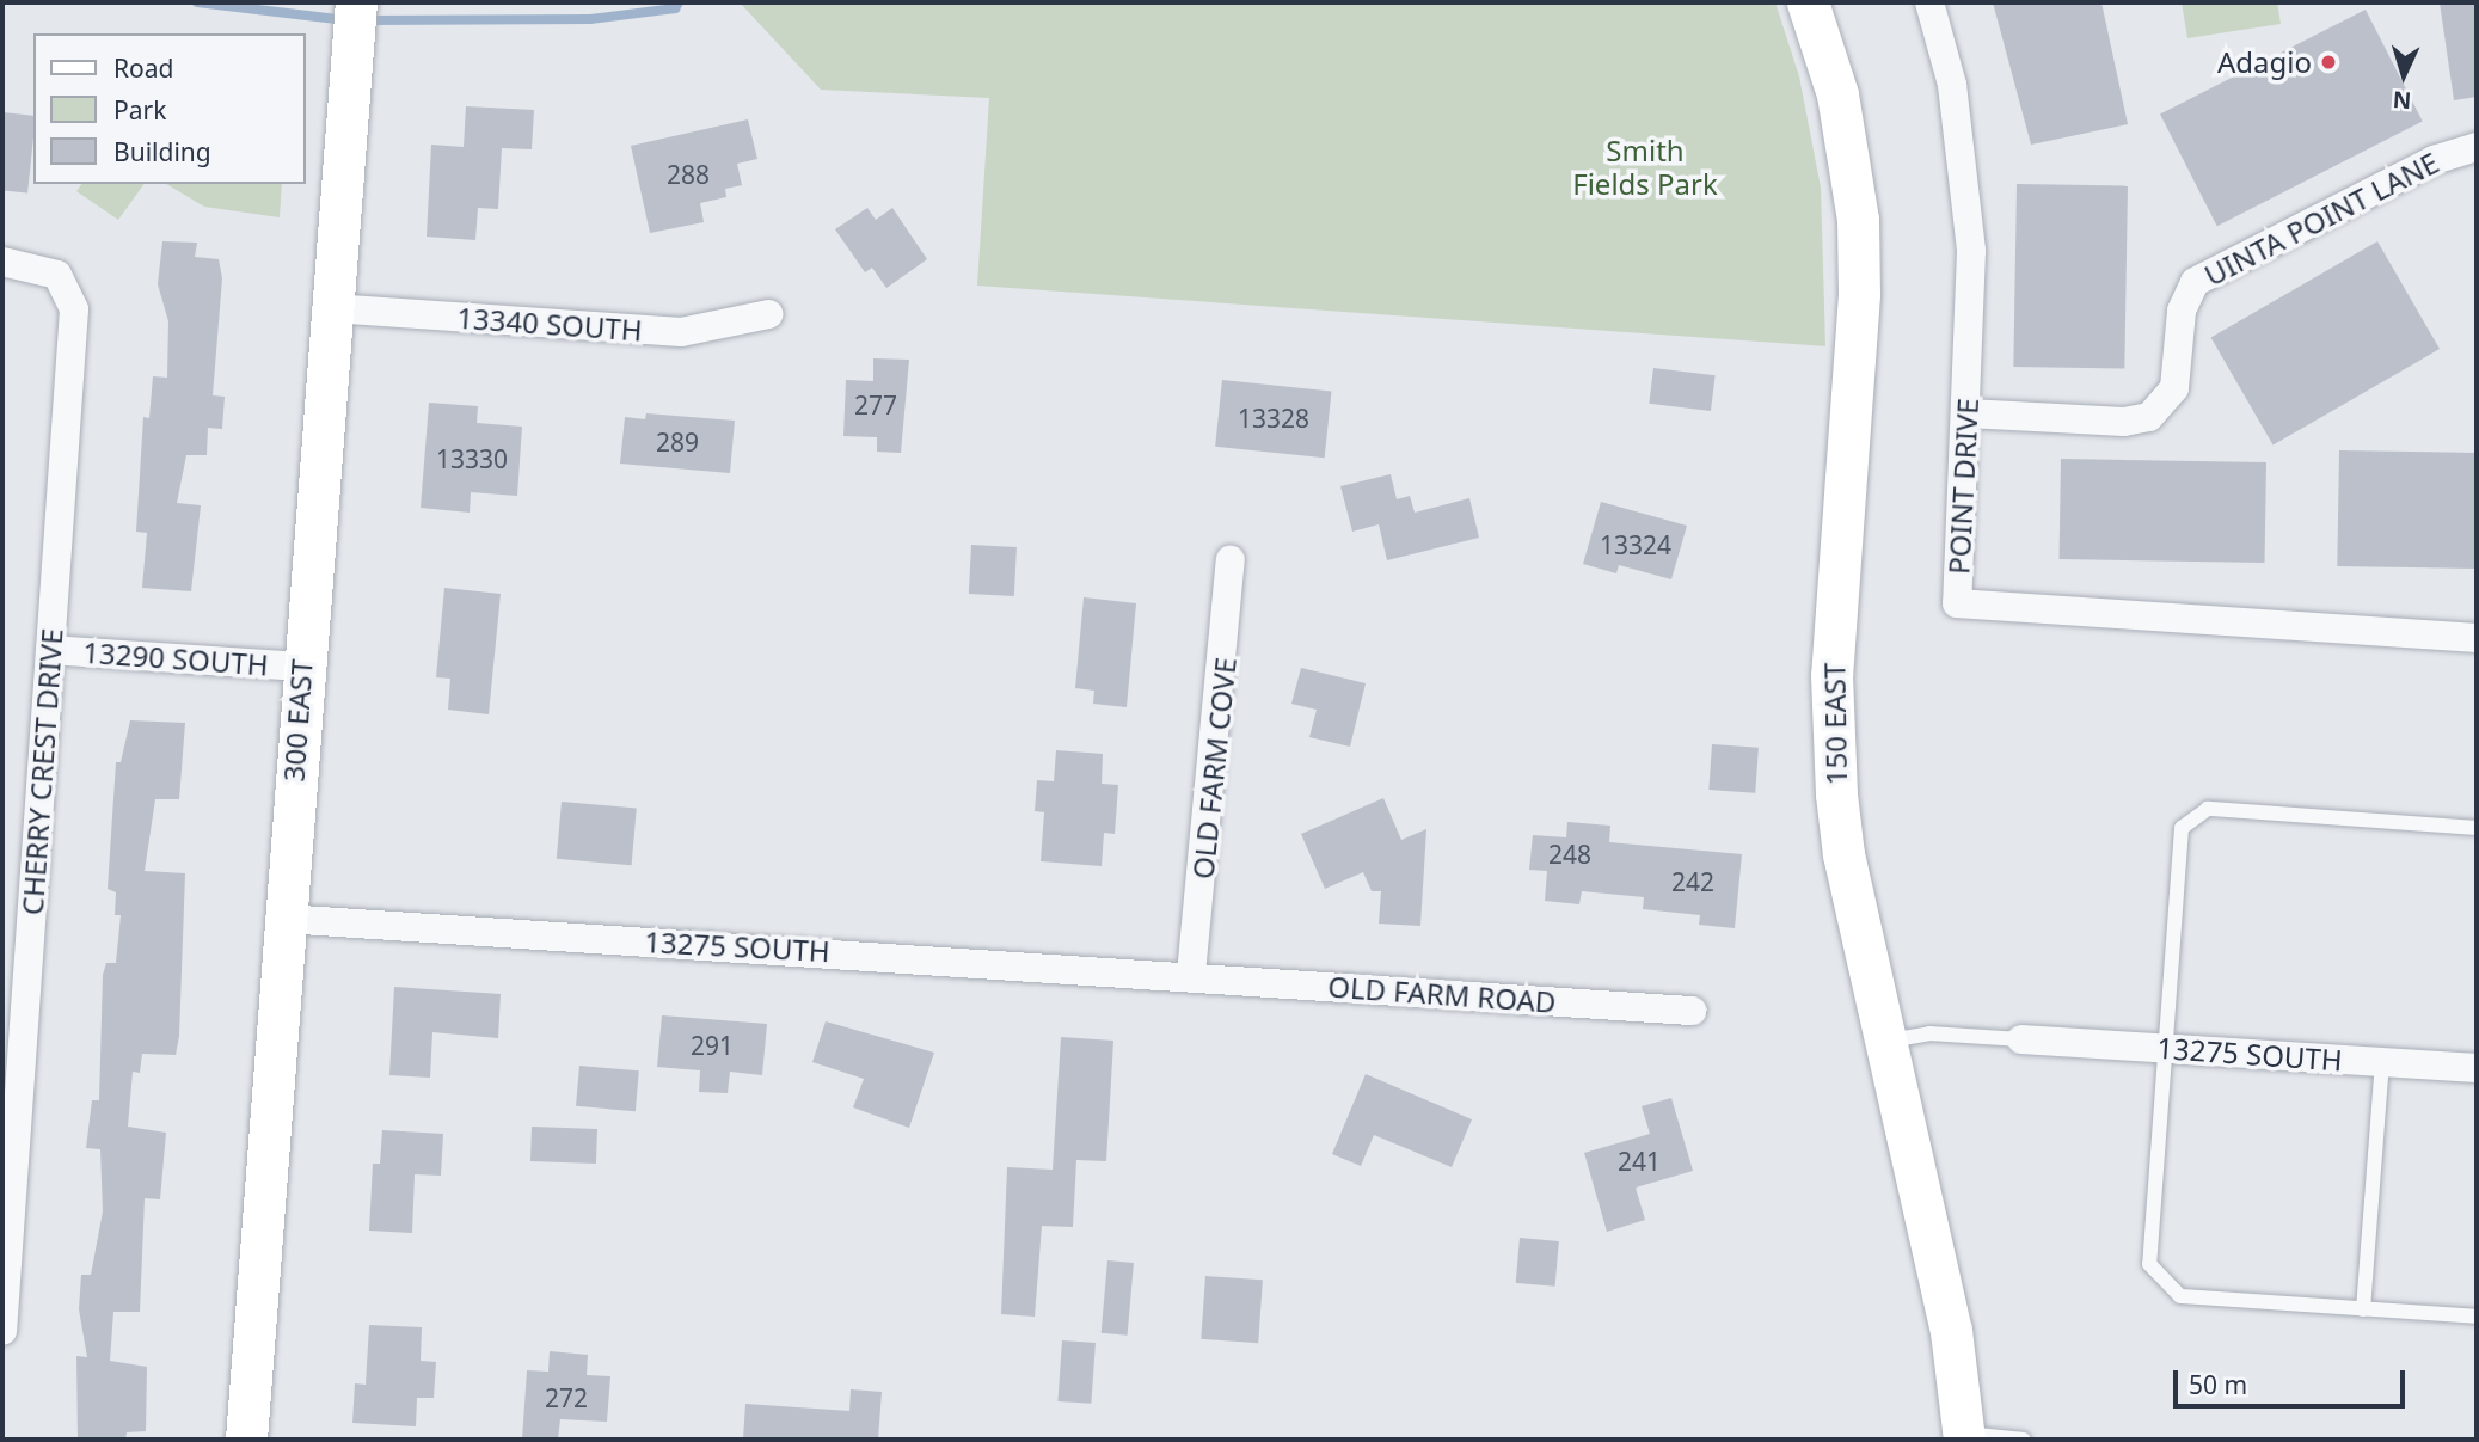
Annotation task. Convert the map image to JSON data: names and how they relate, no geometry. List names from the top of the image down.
{
  "streets": {
    "main road": ["300 EAST", "150 EAST"],
    "street": [
      "UINTA POINT LANE",
      "13340 SOUTH",
      "POINT DRIVE",
      "13290 SOUTH",
      "OLD FARM COVE",
      "CHERRY CREST DRIVE",
      "13275 SOUTH",
      "OLD FARM ROAD"
    ]
  },
  "crossings": [
    ["UINTA POINT LANE", "POINT DRIVE"],
    ["13340 SOUTH", "300 EAST"],
    ["13290 SOUTH", "300 EAST"],
    ["13290 SOUTH", "CHERRY CREST DRIVE"],
    ["300 EAST", "13275 SOUTH"],
    ["OLD FARM COVE", "13275 SOUTH"],
    ["OLD FARM COVE", "OLD FARM ROAD"],
    ["13275 SOUTH", "OLD FARM ROAD"]
  ],
  "parks": ["Smith Fields Park"],
  "places": ["Adagio"],
  "house_numbers": [
    "288",
    "277",
    "13328",
    "289",
    "13330",
    "13324",
    "248",
    "242",
    "291",
    "241",
    "272"
  ],
  "legend": ["Road", "Park", "Building"],
  "scale_bar": "50 m",
  "north": "bottom"
}
